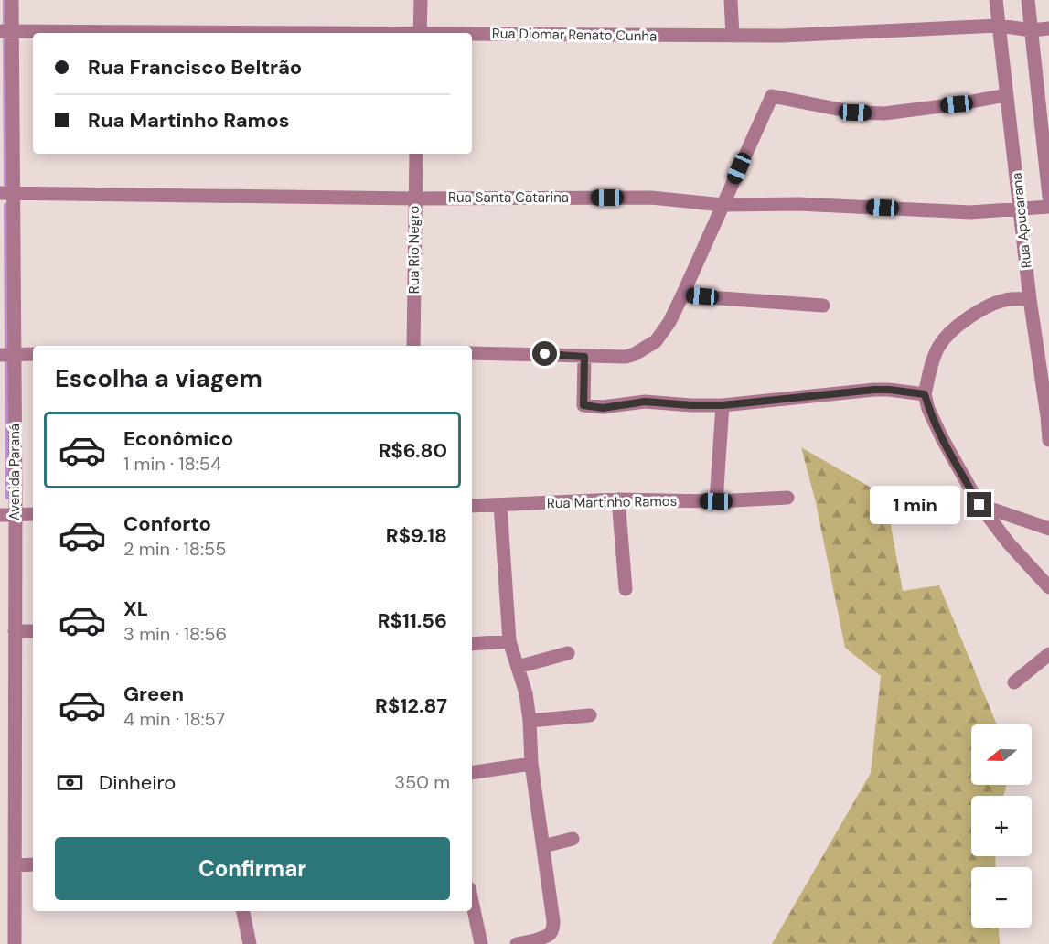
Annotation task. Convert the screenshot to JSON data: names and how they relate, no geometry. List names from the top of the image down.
{
  "streets": {
    "street": [
      "Rua Diomar Renato Cunha",
      "Rua Santa Catarina",
      "Rua Apucarana",
      "Rua Rio Negro",
      "Avenida Paraná",
      "Rua Martinho Ramos"
    ]
  },
  "crossings": [
    ["Rua Diomar Renato Cunha", "Rua Apucarana"],
    ["Rua Diomar Renato Cunha", "Avenida Paraná"],
    ["Rua Santa Catarina", "Rua Apucarana"],
    ["Rua Santa Catarina", "Rua Rio Negro"],
    ["Rua Santa Catarina", "Avenida Paraná"]
  ],
  "north": "left",
  "page": {
    "banner": ["Rua Francisco Beltrão", "Rua Martinho Ramos"],
    "heading": "Escolha a viagem",
    "list": [
      {
        "name": "Econômico",
        "note": "1 min · 18:54",
        "value": "R$6.80"
      },
      {
        "name": "Conforto",
        "note": "2 min · 18:55",
        "value": "R$9.18"
      },
      {
        "name": "XL",
        "note": "3 min · 18:56",
        "value": "R$11.56"
      },
      {
        "name": "Green",
        "note": "4 min · 18:57",
        "value": "R$12.87"
      }
    ],
    "bubble": "1 min",
    "map_buttons": ["+", "−"],
    "pay": ["Dinheiro", "350 m"],
    "buttons": "Confirmar"
  }
}
